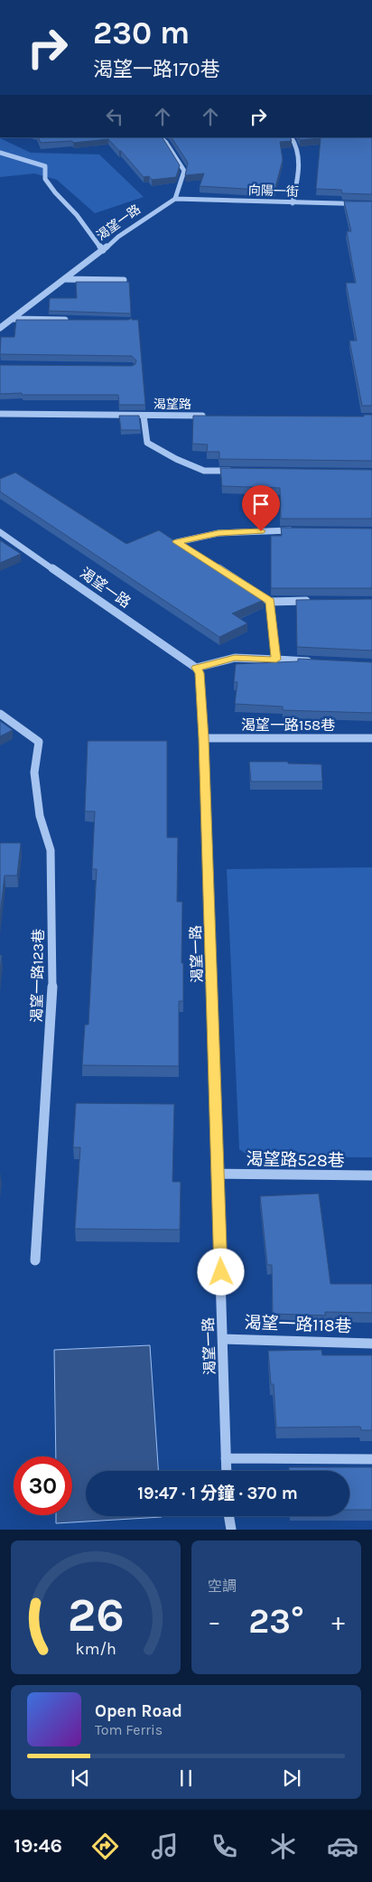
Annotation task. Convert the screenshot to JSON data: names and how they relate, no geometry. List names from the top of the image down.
{
  "streets": {
    "street": [
      "向陽一街",
      "渴望一路",
      "渴望路",
      "渴望一路158巷",
      "渴望一路123巷",
      "渴望路528巷",
      "渴望一路118巷"
    ]
  },
  "crossings": [
    ["向陽一街", "渴望一路"],
    ["渴望一路", "渴望一路158巷"],
    ["渴望一路", "渴望路528巷"],
    ["渴望一路", "渴望一路118巷"]
  ],
  "page": {
    "turn": ["230 m", "渴望一路170巷"],
    "limit": "30",
    "trip": "19:47 · 1 分鐘 · 370 m",
    "tile": "空調",
    "heat": ["−", "23°", "+"],
    "song": ["Open Road", "Tom Ferris"],
    "tabs": "19:46",
    "gauge": ["26", "km/h"]
  }
}
